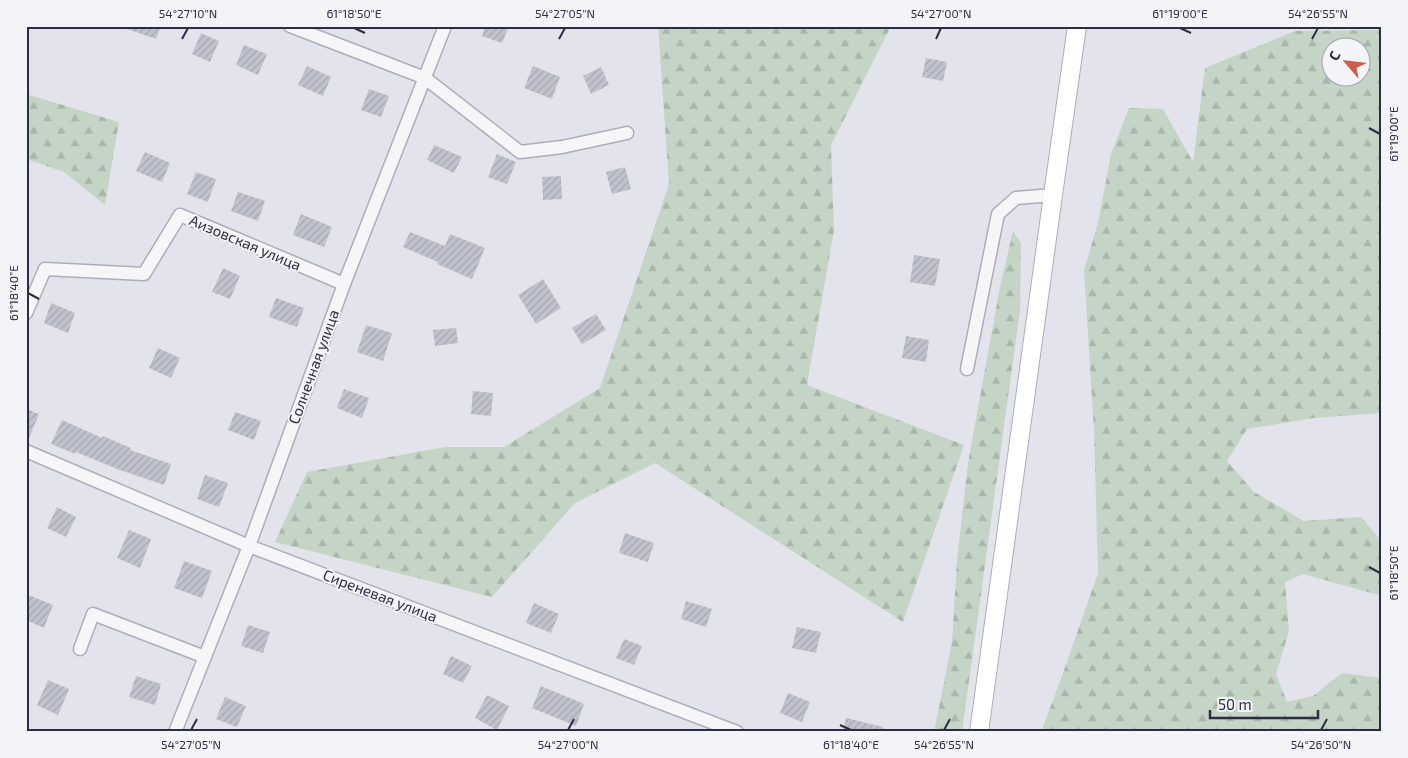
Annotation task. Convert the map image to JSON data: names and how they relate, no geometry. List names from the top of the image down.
{
  "streets": {
    "street": ["Аизовская улица", "Солнечная улица", "Сиреневая улица"]
  },
  "crossings": [
    ["Аизовская улица", "Солнечная улица"],
    ["Солнечная улица", "Сиреневая улица"]
  ],
  "scale_bar": "50 m",
  "north": "top left",
  "coordinates": [
    "54°27'10\"N",
    "61°18'50\"E",
    "54°27'05\"N",
    "54°27'00\"N",
    "61°19'00\"E",
    "54°26'55\"N",
    "61°18'40\"E",
    "54°26'50\"N"
  ]
}
